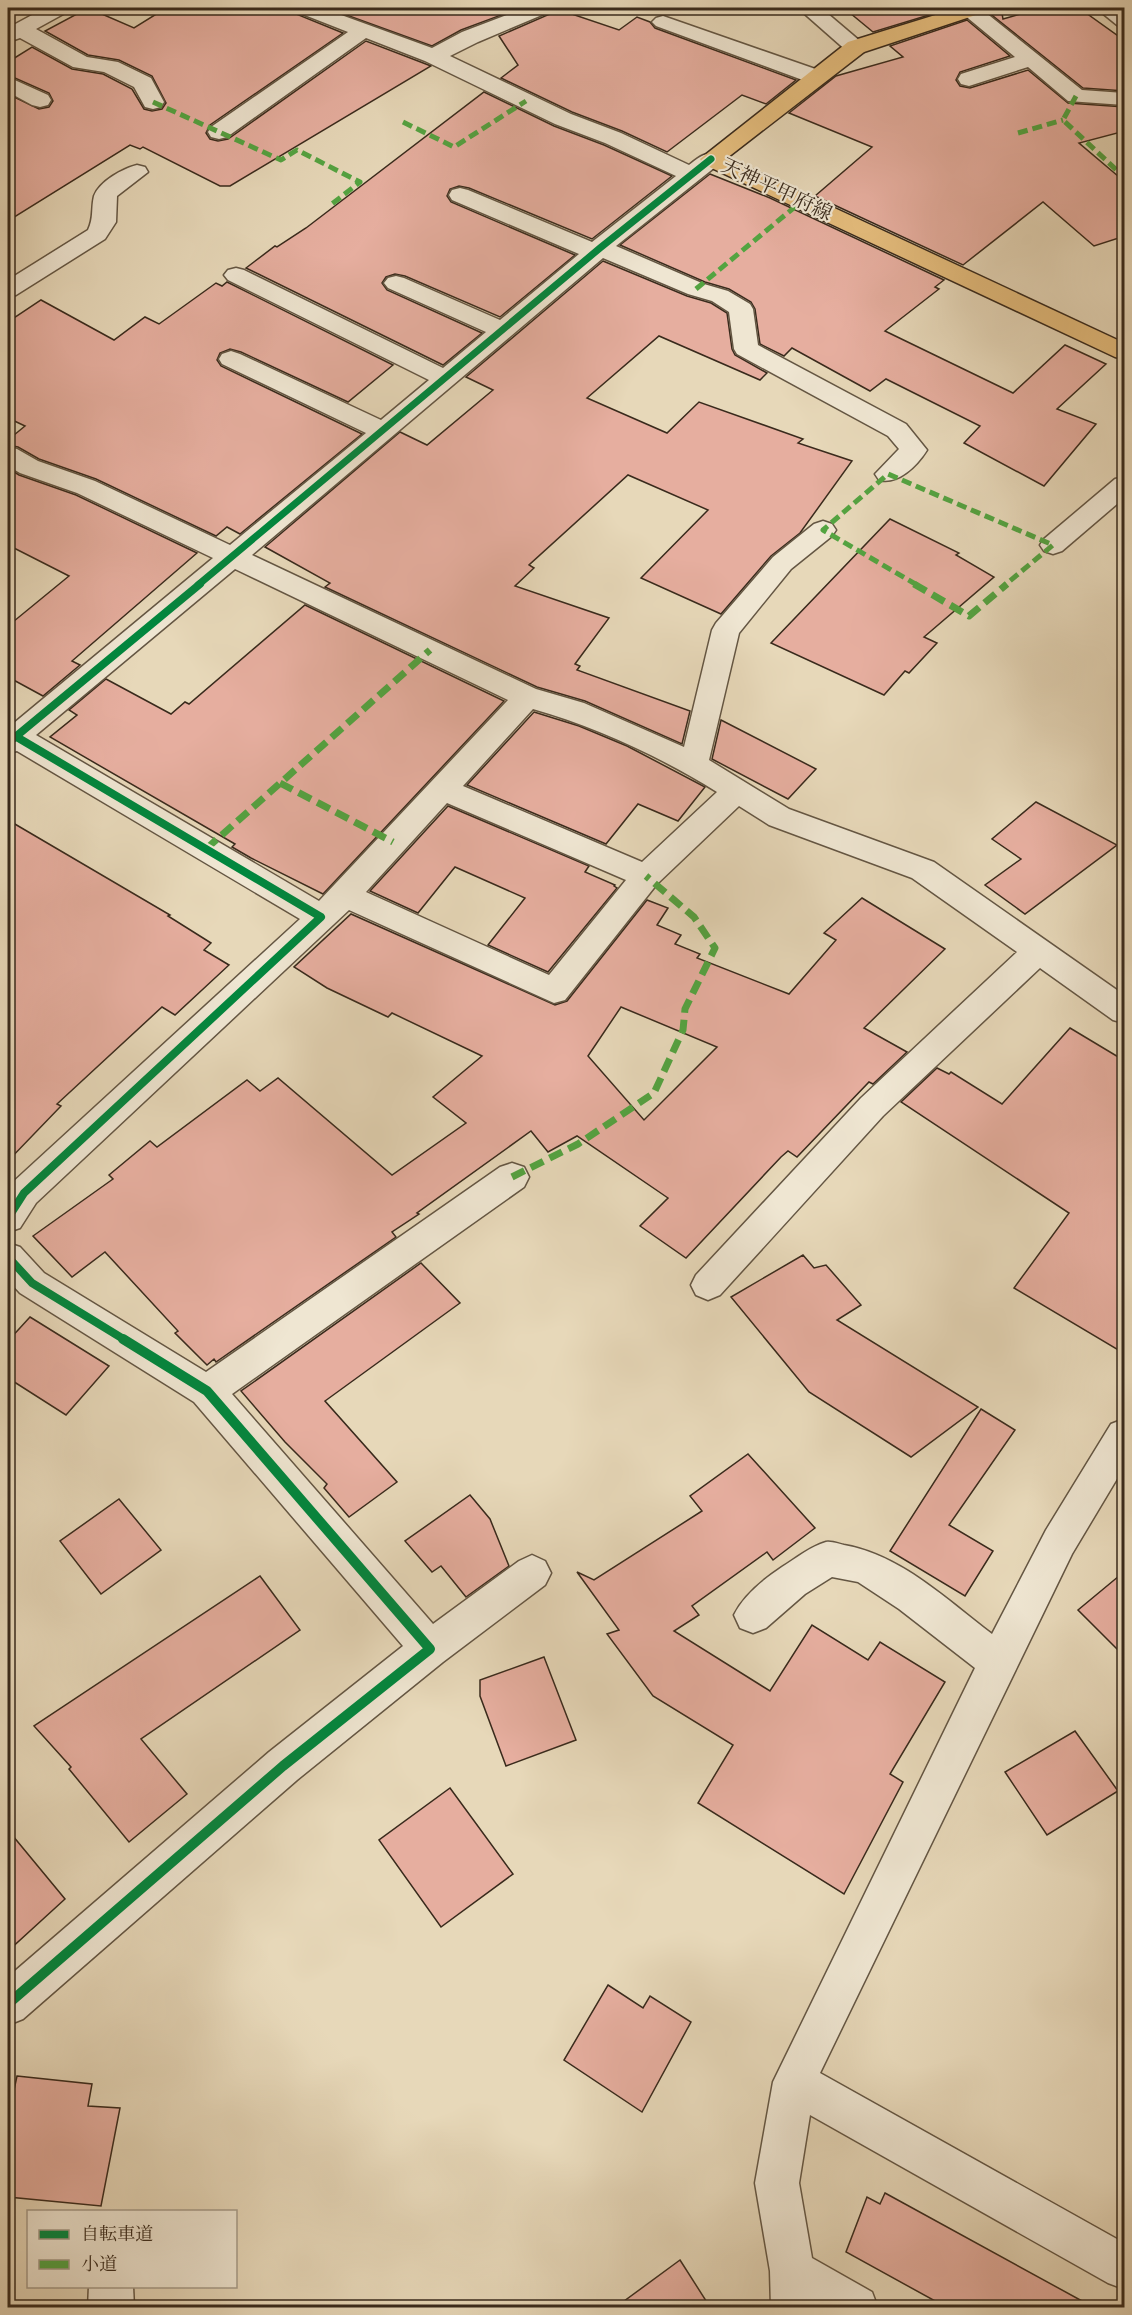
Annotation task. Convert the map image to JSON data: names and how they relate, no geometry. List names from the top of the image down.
{
  "streets": {
    "main road": ["天神平甲府線"]
  },
  "legend": ["自転車道", "小道"]
}
